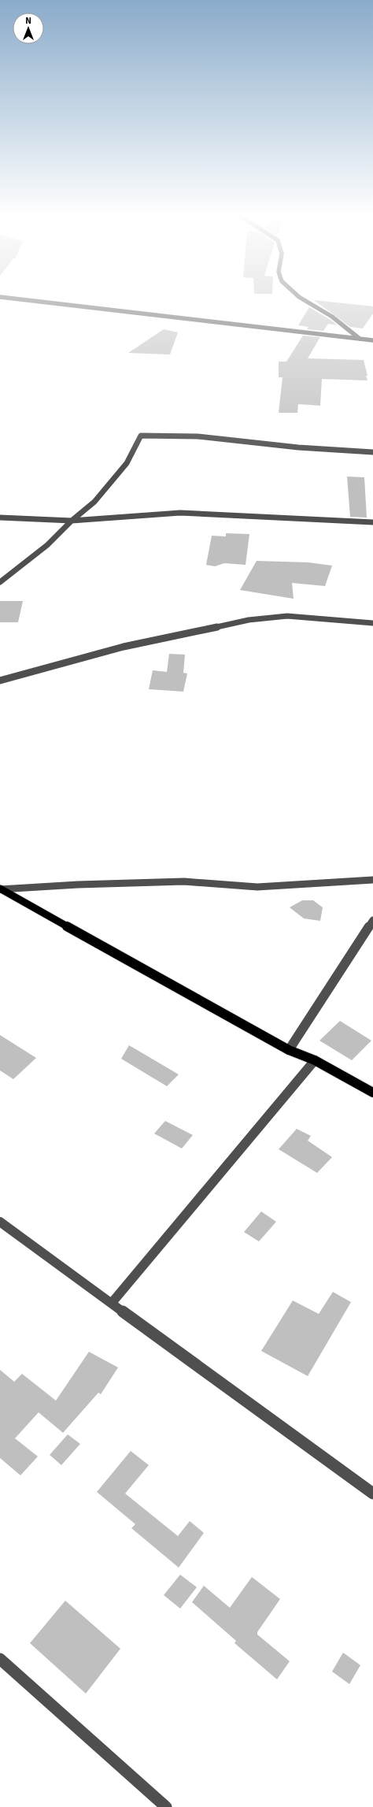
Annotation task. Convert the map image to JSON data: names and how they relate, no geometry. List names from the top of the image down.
{
  "north": "top"
}
